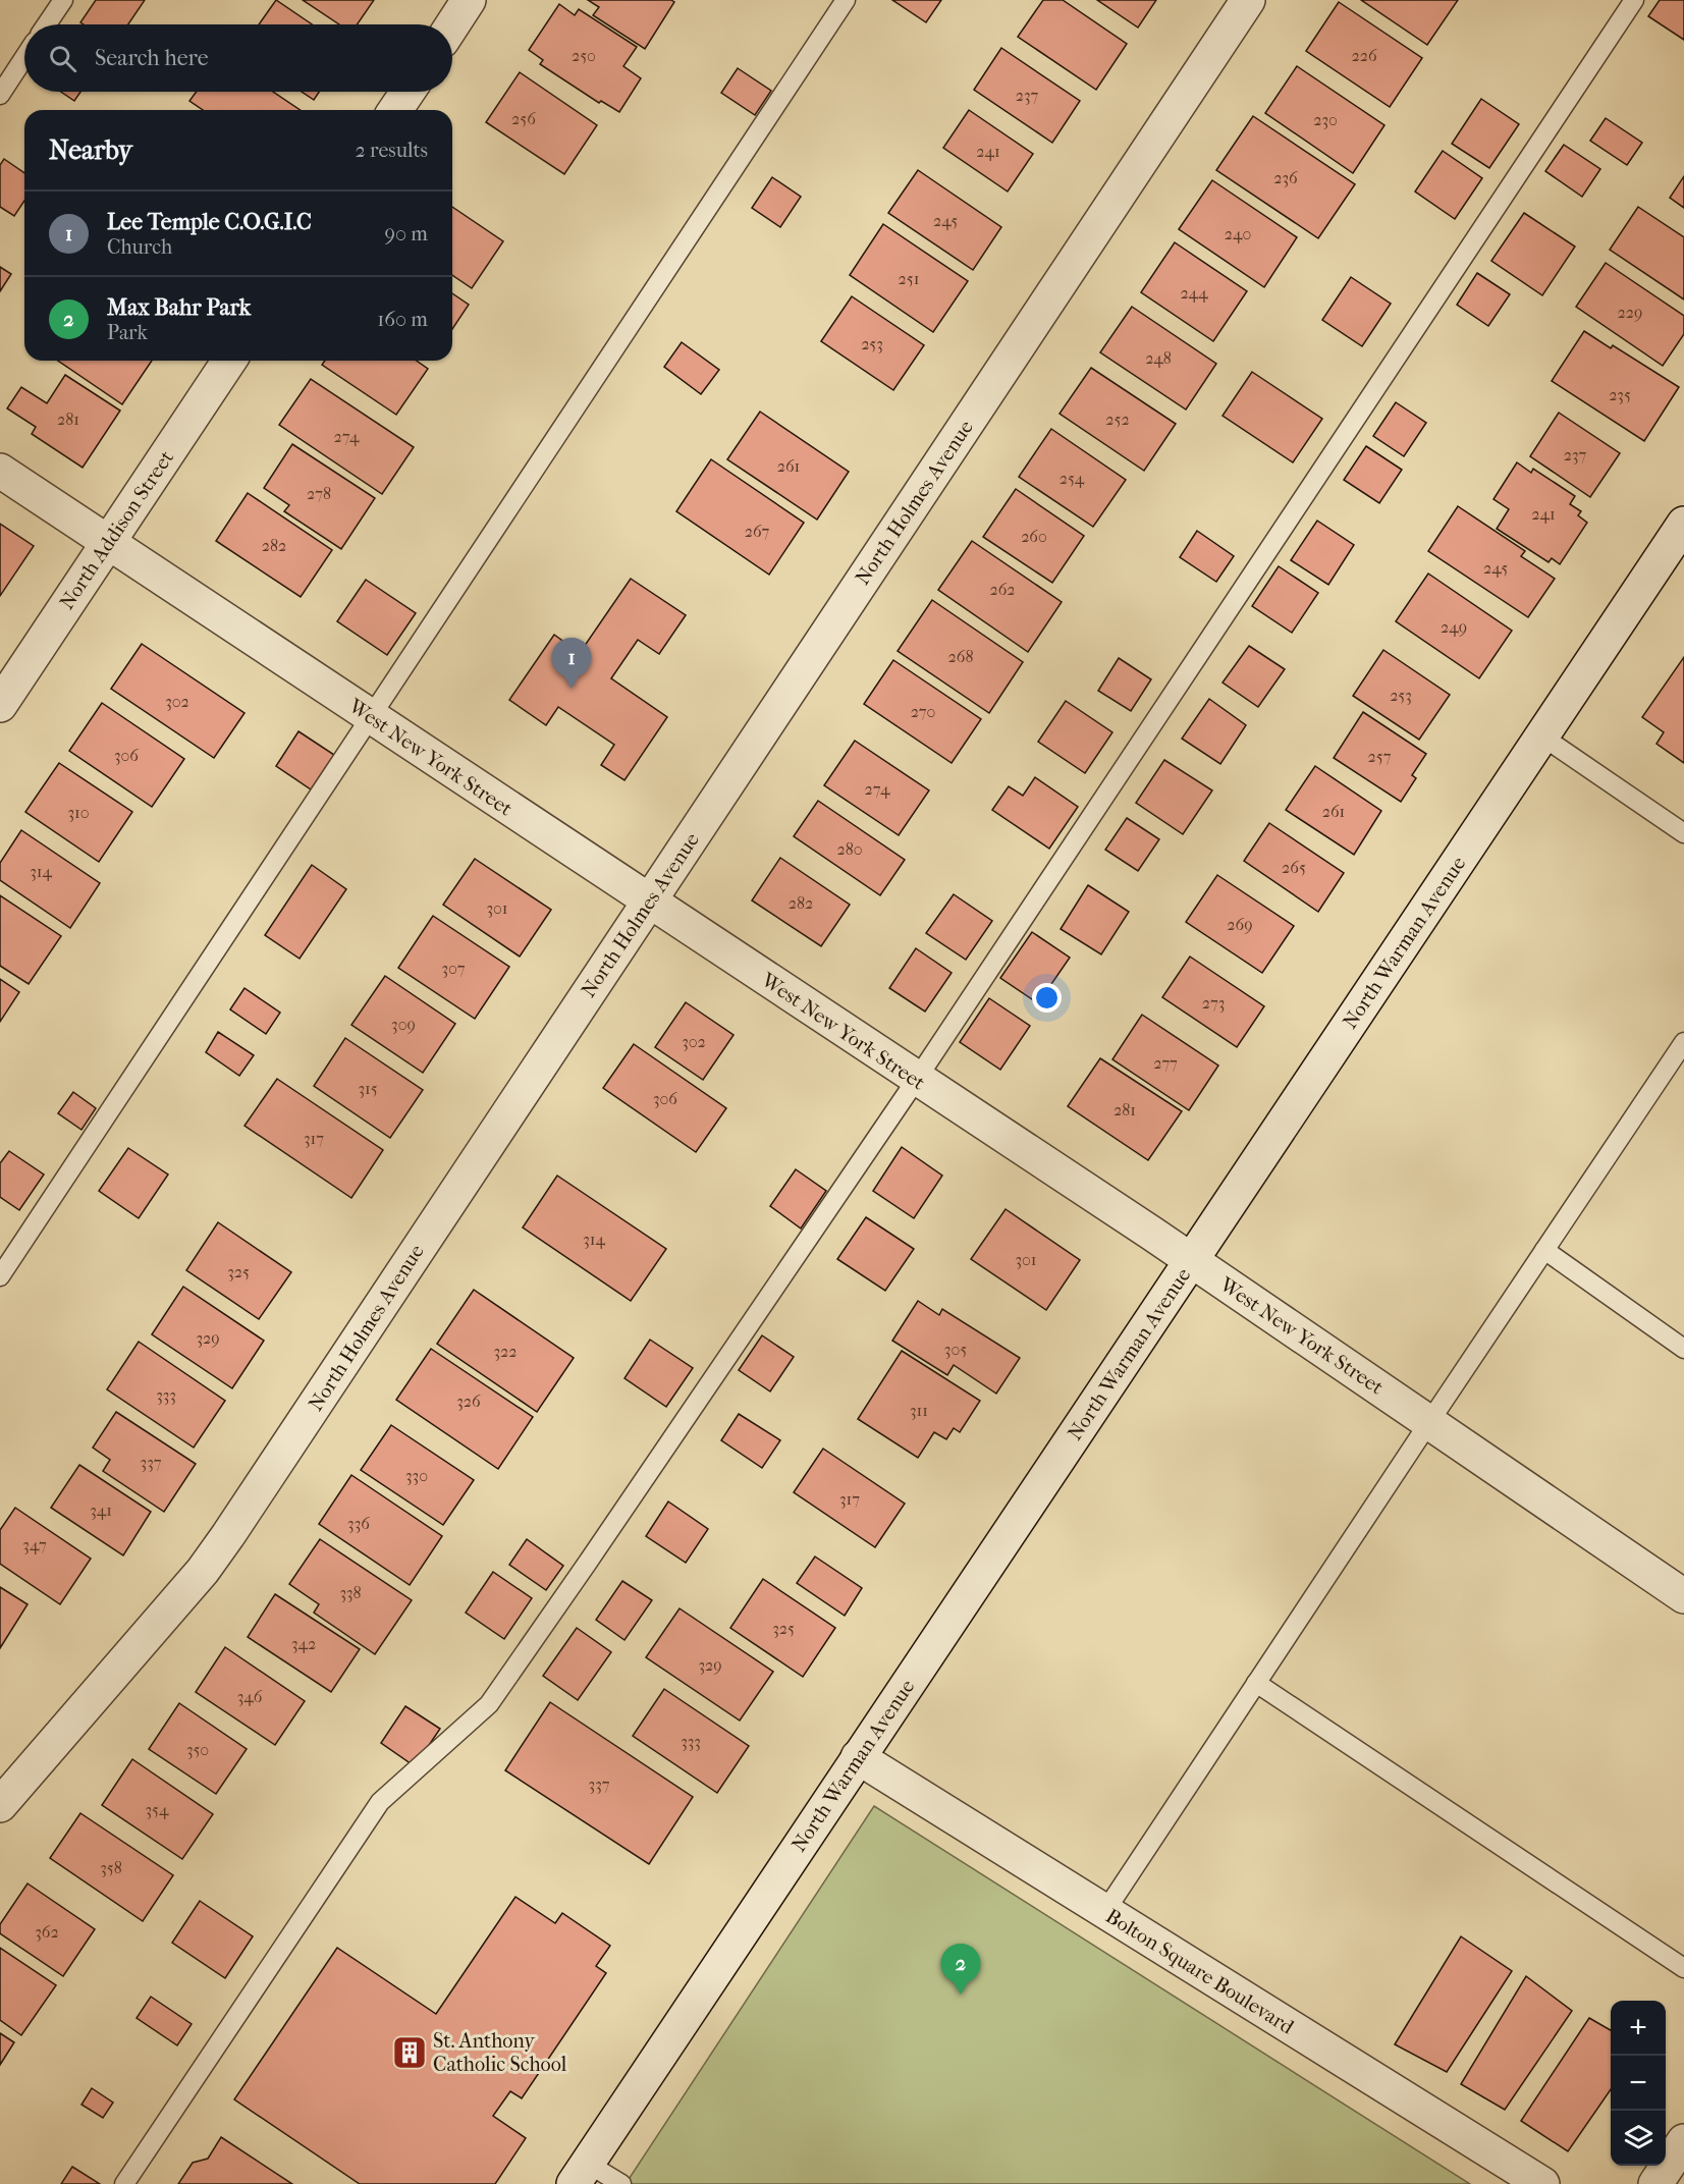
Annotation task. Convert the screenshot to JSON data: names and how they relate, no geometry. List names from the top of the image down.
{
  "streets": {
    "street": [
      "North Holmes Avenue",
      "North Addison Street",
      "West New York Street",
      "North Warman Avenue",
      "Bolton Square Boulevard"
    ]
  },
  "crossings": [
    ["North Holmes Avenue", "West New York Street"],
    ["North Addison Street", "West New York Street"],
    ["West New York Street", "North Warman Avenue"],
    ["North Warman Avenue", "Bolton Square Boulevard"]
  ],
  "places": {
    "building": ["St. Anthony Catholic School"]
  },
  "house_numbers": [
    "250",
    "226",
    "237",
    "256",
    "230",
    "241",
    "236",
    "245",
    "240",
    "251",
    "244",
    "229",
    "253",
    "248",
    "235",
    "281",
    "252",
    "274",
    "237",
    "261",
    "254",
    "278",
    "241",
    "267",
    "260",
    "282",
    "245",
    "262",
    "249",
    "268",
    "253",
    "302",
    "270",
    "306",
    "257",
    "274",
    "261",
    "310",
    "280",
    "265",
    "314",
    "282",
    "301",
    "269",
    "307",
    "273",
    "309",
    "302",
    "277",
    "315",
    "306",
    "281",
    "317",
    "314",
    "301",
    "325",
    "329",
    "305",
    "322",
    "333",
    "326",
    "311",
    "337",
    "330",
    "317",
    "341",
    "336",
    "347",
    "338",
    "325",
    "342",
    "329",
    "346",
    "333",
    "350",
    "337",
    "354",
    "358",
    "362"
  ],
  "page": {
    "search": "Search here",
    "heading": ["Nearby", "2 results"],
    "list": [
      {
        "mark": "1",
        "name": "Lee Temple C.O.G.I.C",
        "note": "Church",
        "value": "90 m"
      },
      {
        "mark": "2",
        "name": "Max Bahr Park",
        "note": "Park",
        "value": "160 m"
      }
    ],
    "pins": ["1", "2"],
    "map_buttons": ["+", "−"]
  }
}
